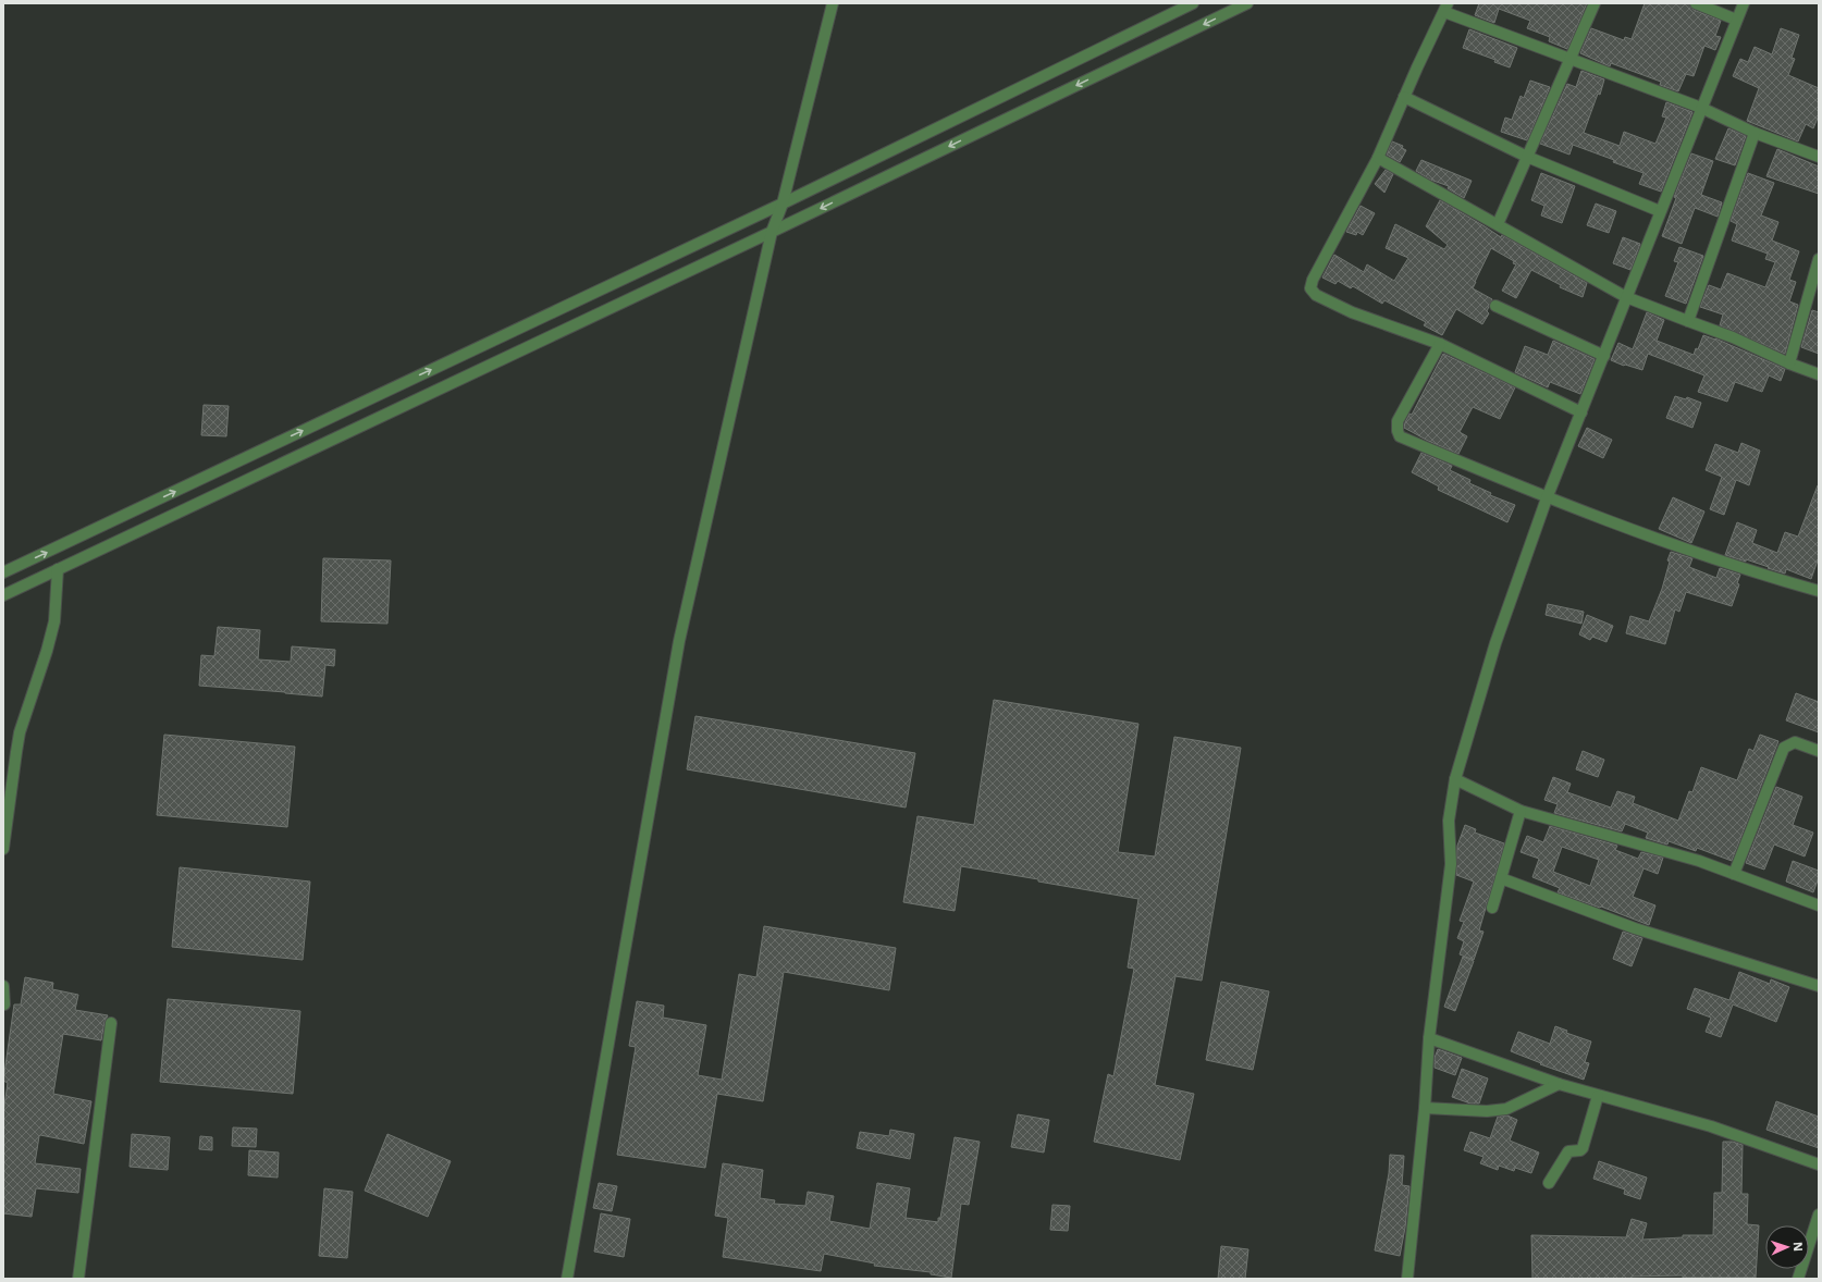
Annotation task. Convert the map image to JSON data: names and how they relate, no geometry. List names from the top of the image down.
{
  "north": "right"
}
